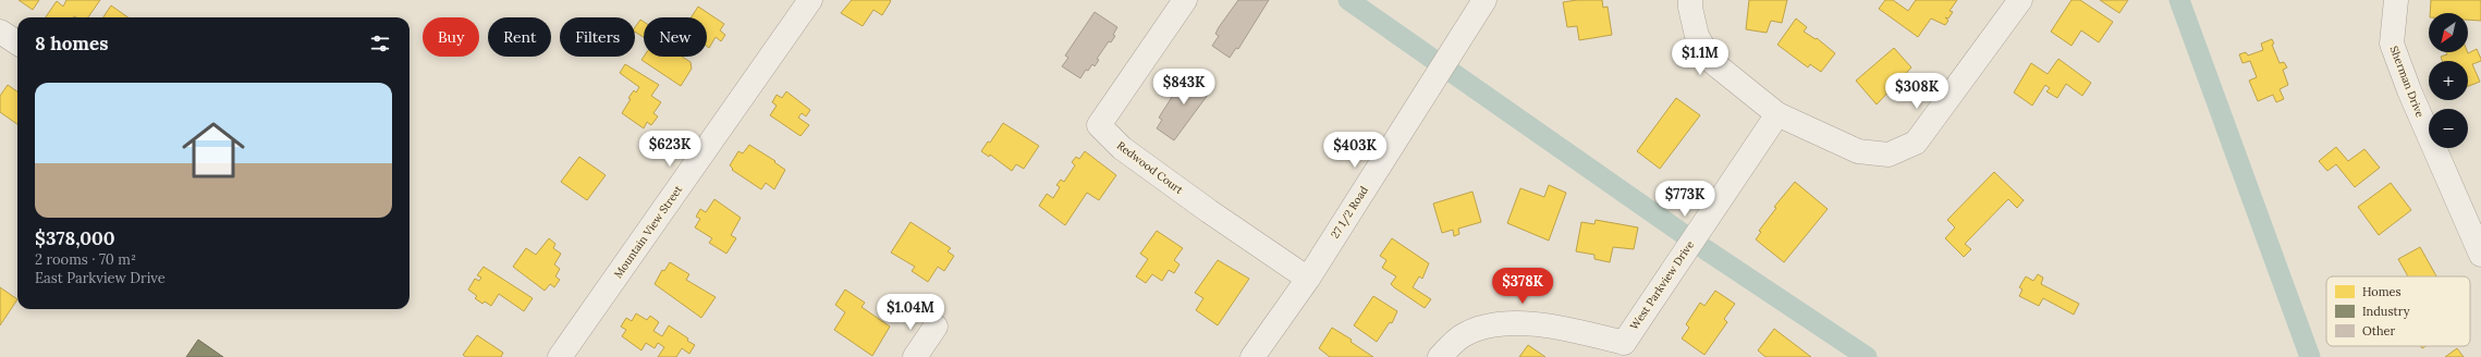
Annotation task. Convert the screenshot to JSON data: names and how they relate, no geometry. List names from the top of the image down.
{
  "streets": {
    "street": [
      "Sherman Drive",
      "Redwood Court",
      "27 1/2 Road",
      "Mountain View Street",
      "West Parkview Drive"
    ]
  },
  "crossings": [
    ["Redwood Court", "27 1/2 Road"]
  ],
  "legend": ["Homes", "Industry", "Other"],
  "north": "bottom left",
  "page": {
    "map_buttons": ["+", "−"],
    "chip": [
      "Buy",
      "Rent",
      "Filters",
      "New"
    ],
    "heading": "8 homes",
    "price": [
      "$1.1M",
      "$843K",
      "$308K",
      "$623K",
      "$403K",
      "$773K",
      "$378K",
      "$1.04M"
    ],
    "list": [
      {
        "name": "$378,000",
        "note": "2 rooms · 70 m² · East Parkview Drive"
      }
    ]
  }
}
